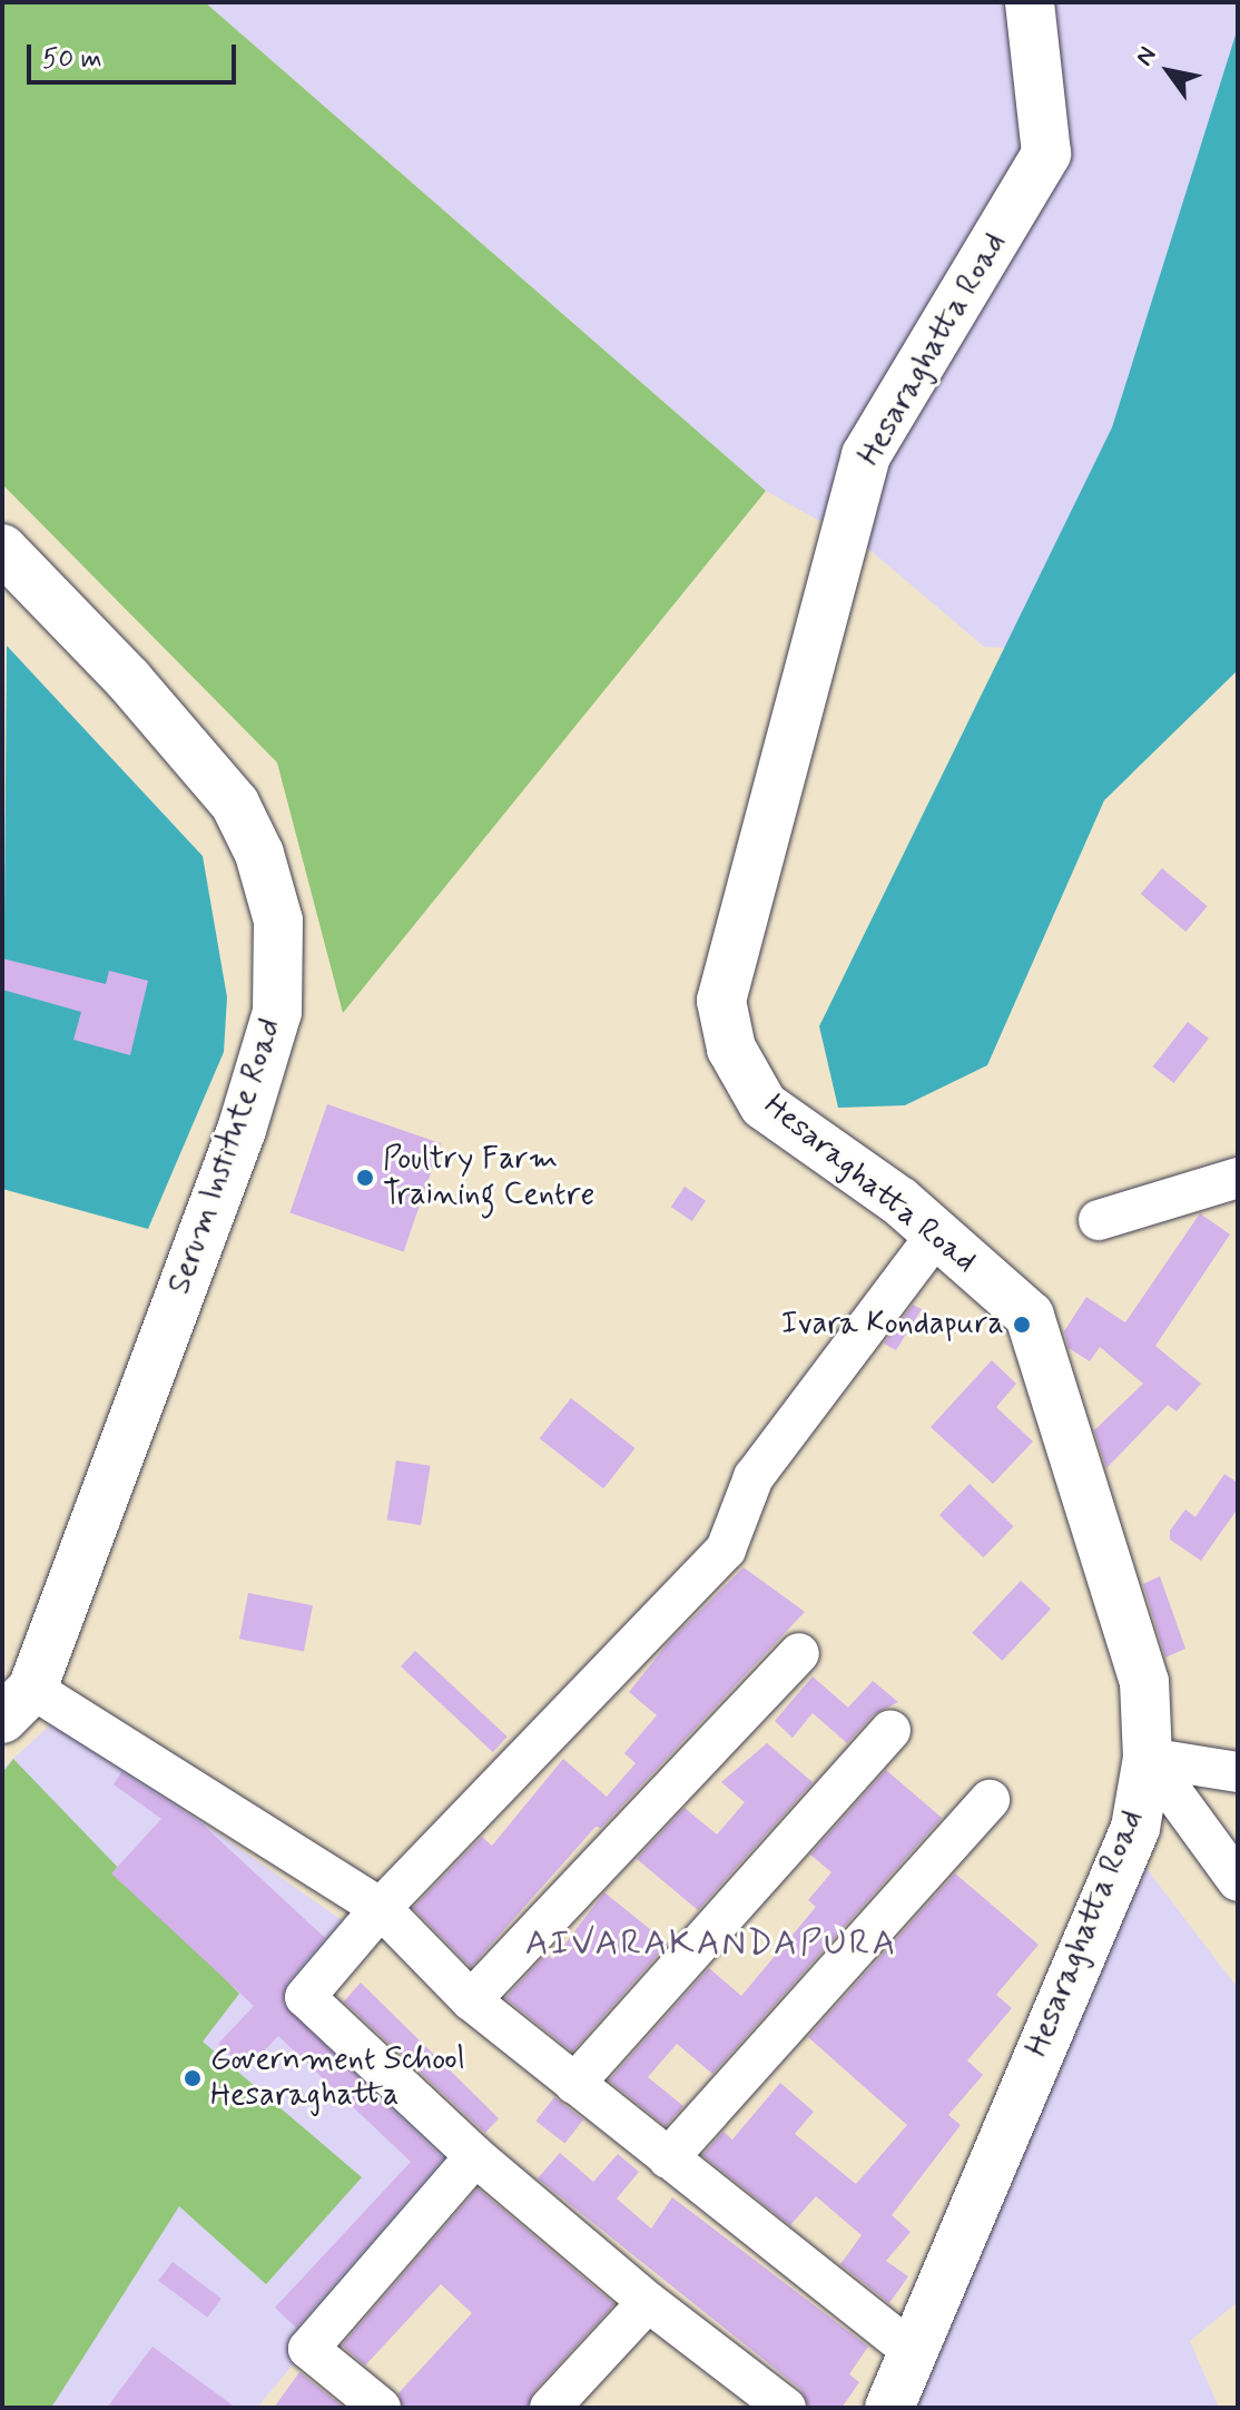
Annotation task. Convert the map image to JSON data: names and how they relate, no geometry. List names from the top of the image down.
{
  "streets": {
    "main road": ["Hesaraghatta Road", "Serum Institute Road"]
  },
  "districts": ["AIVARAKANDAPURA"],
  "places": ["Poultry Farm Training Centre", "Ivara Kondapura", "Government School Hesaraghatta"],
  "scale_bar": "50 m",
  "north": "top left"
}
